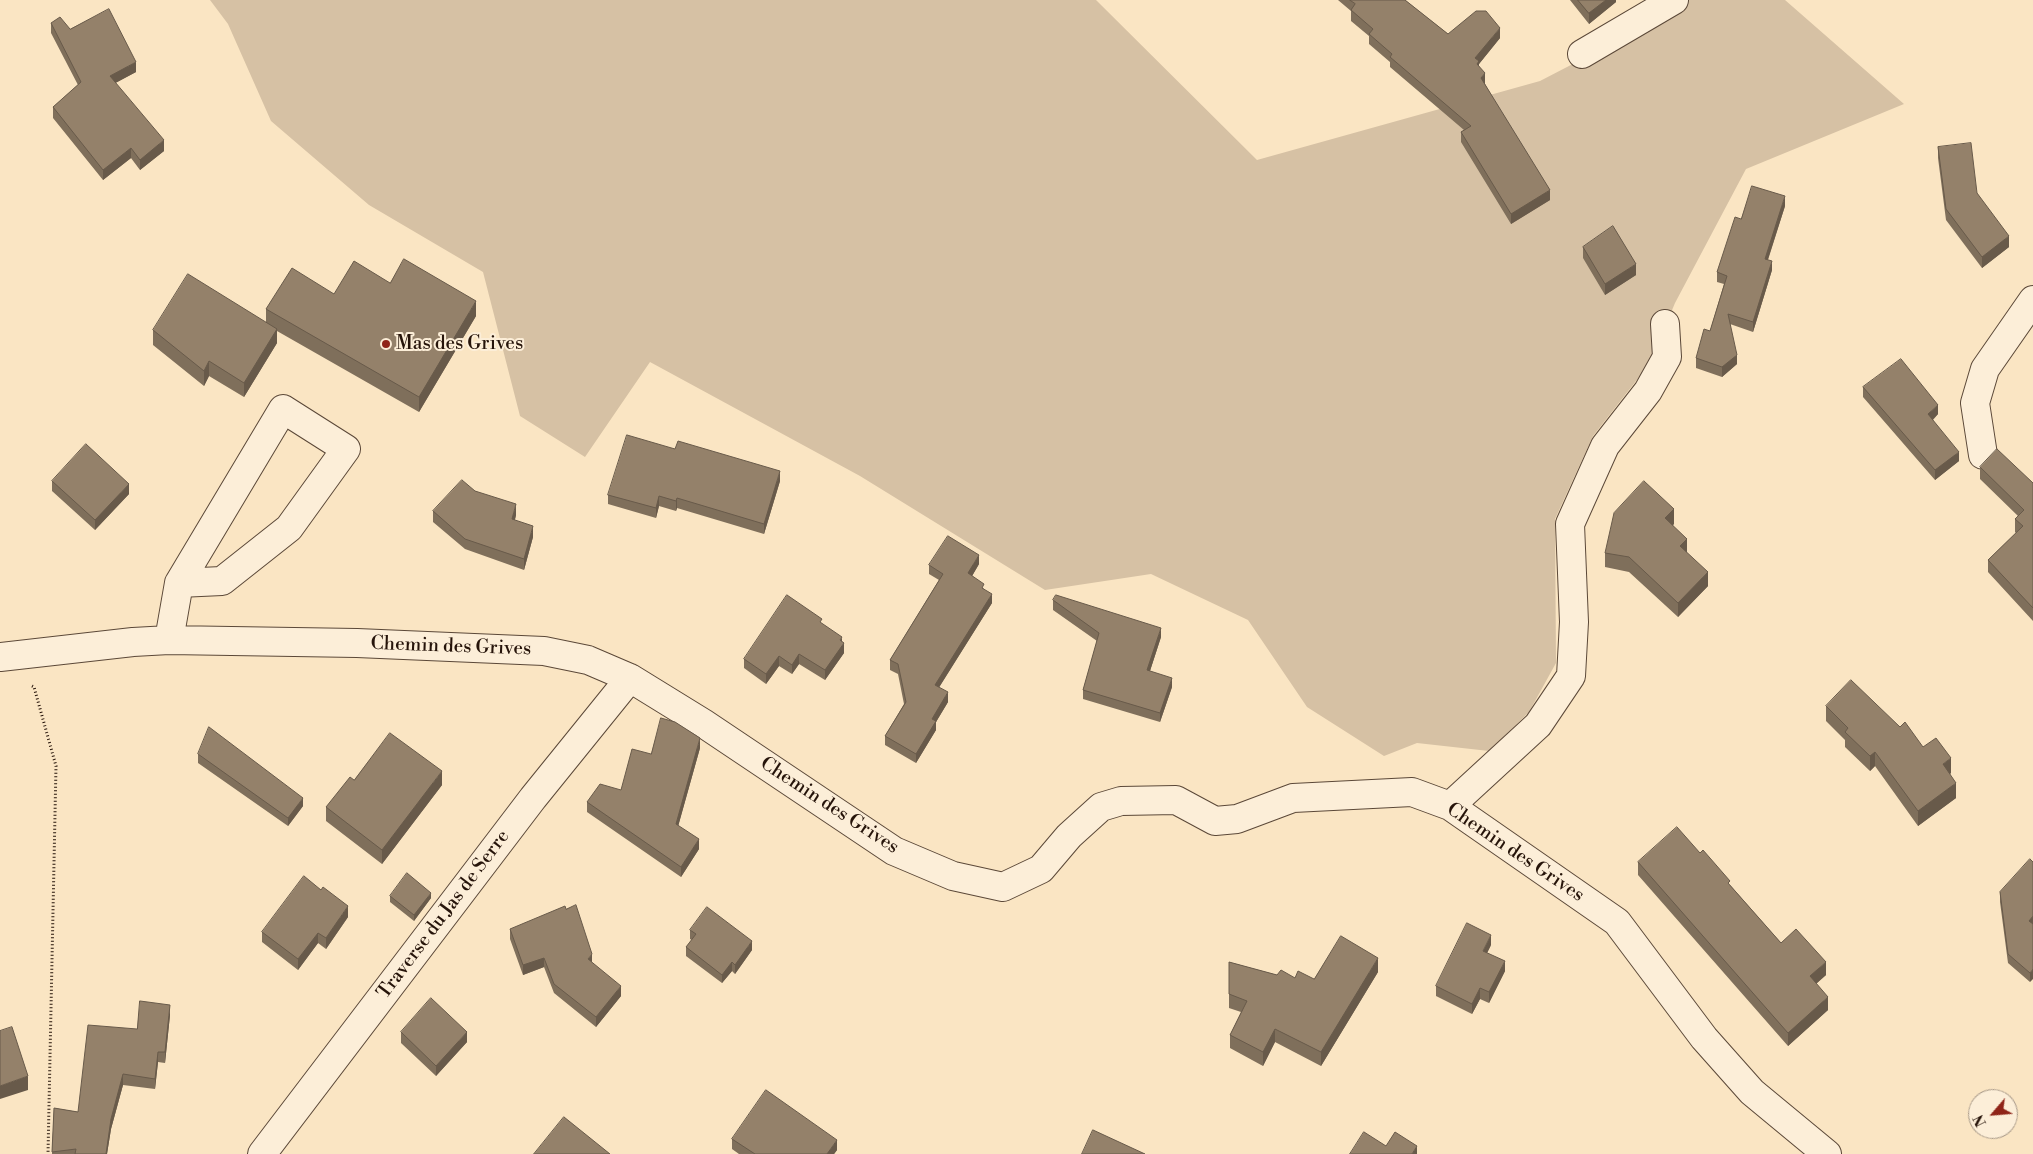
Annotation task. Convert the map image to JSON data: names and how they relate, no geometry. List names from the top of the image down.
{
  "streets": {
    "street": ["Chemin des Grives", "Traverse du Jas de Serre"]
  },
  "crossings": [
    ["Chemin des Grives", "Traverse du Jas de Serre"]
  ],
  "places": ["Mas des Grives"],
  "north": "bottom left"
}
